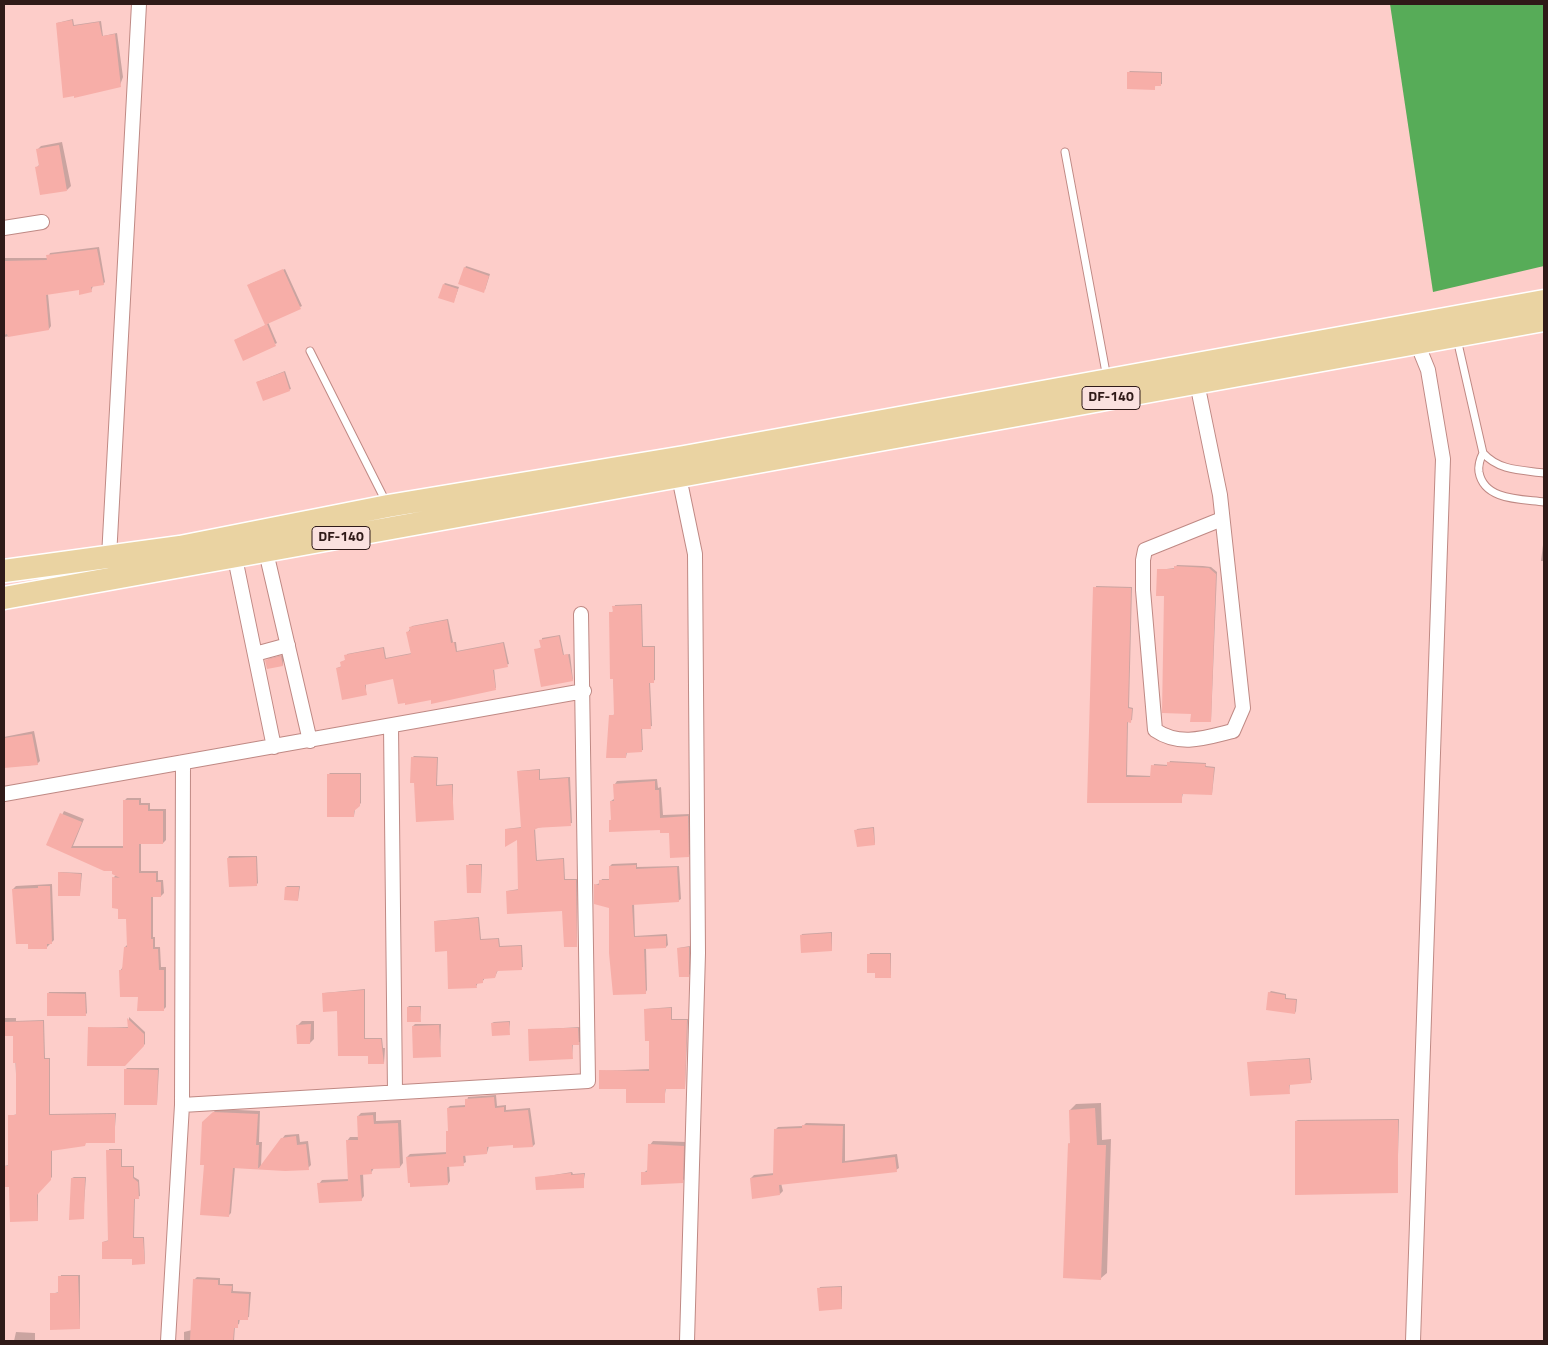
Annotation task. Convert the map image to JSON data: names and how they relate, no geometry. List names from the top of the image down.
{
  "streets": {
    "main road": ["DF-140"]
  }
}
